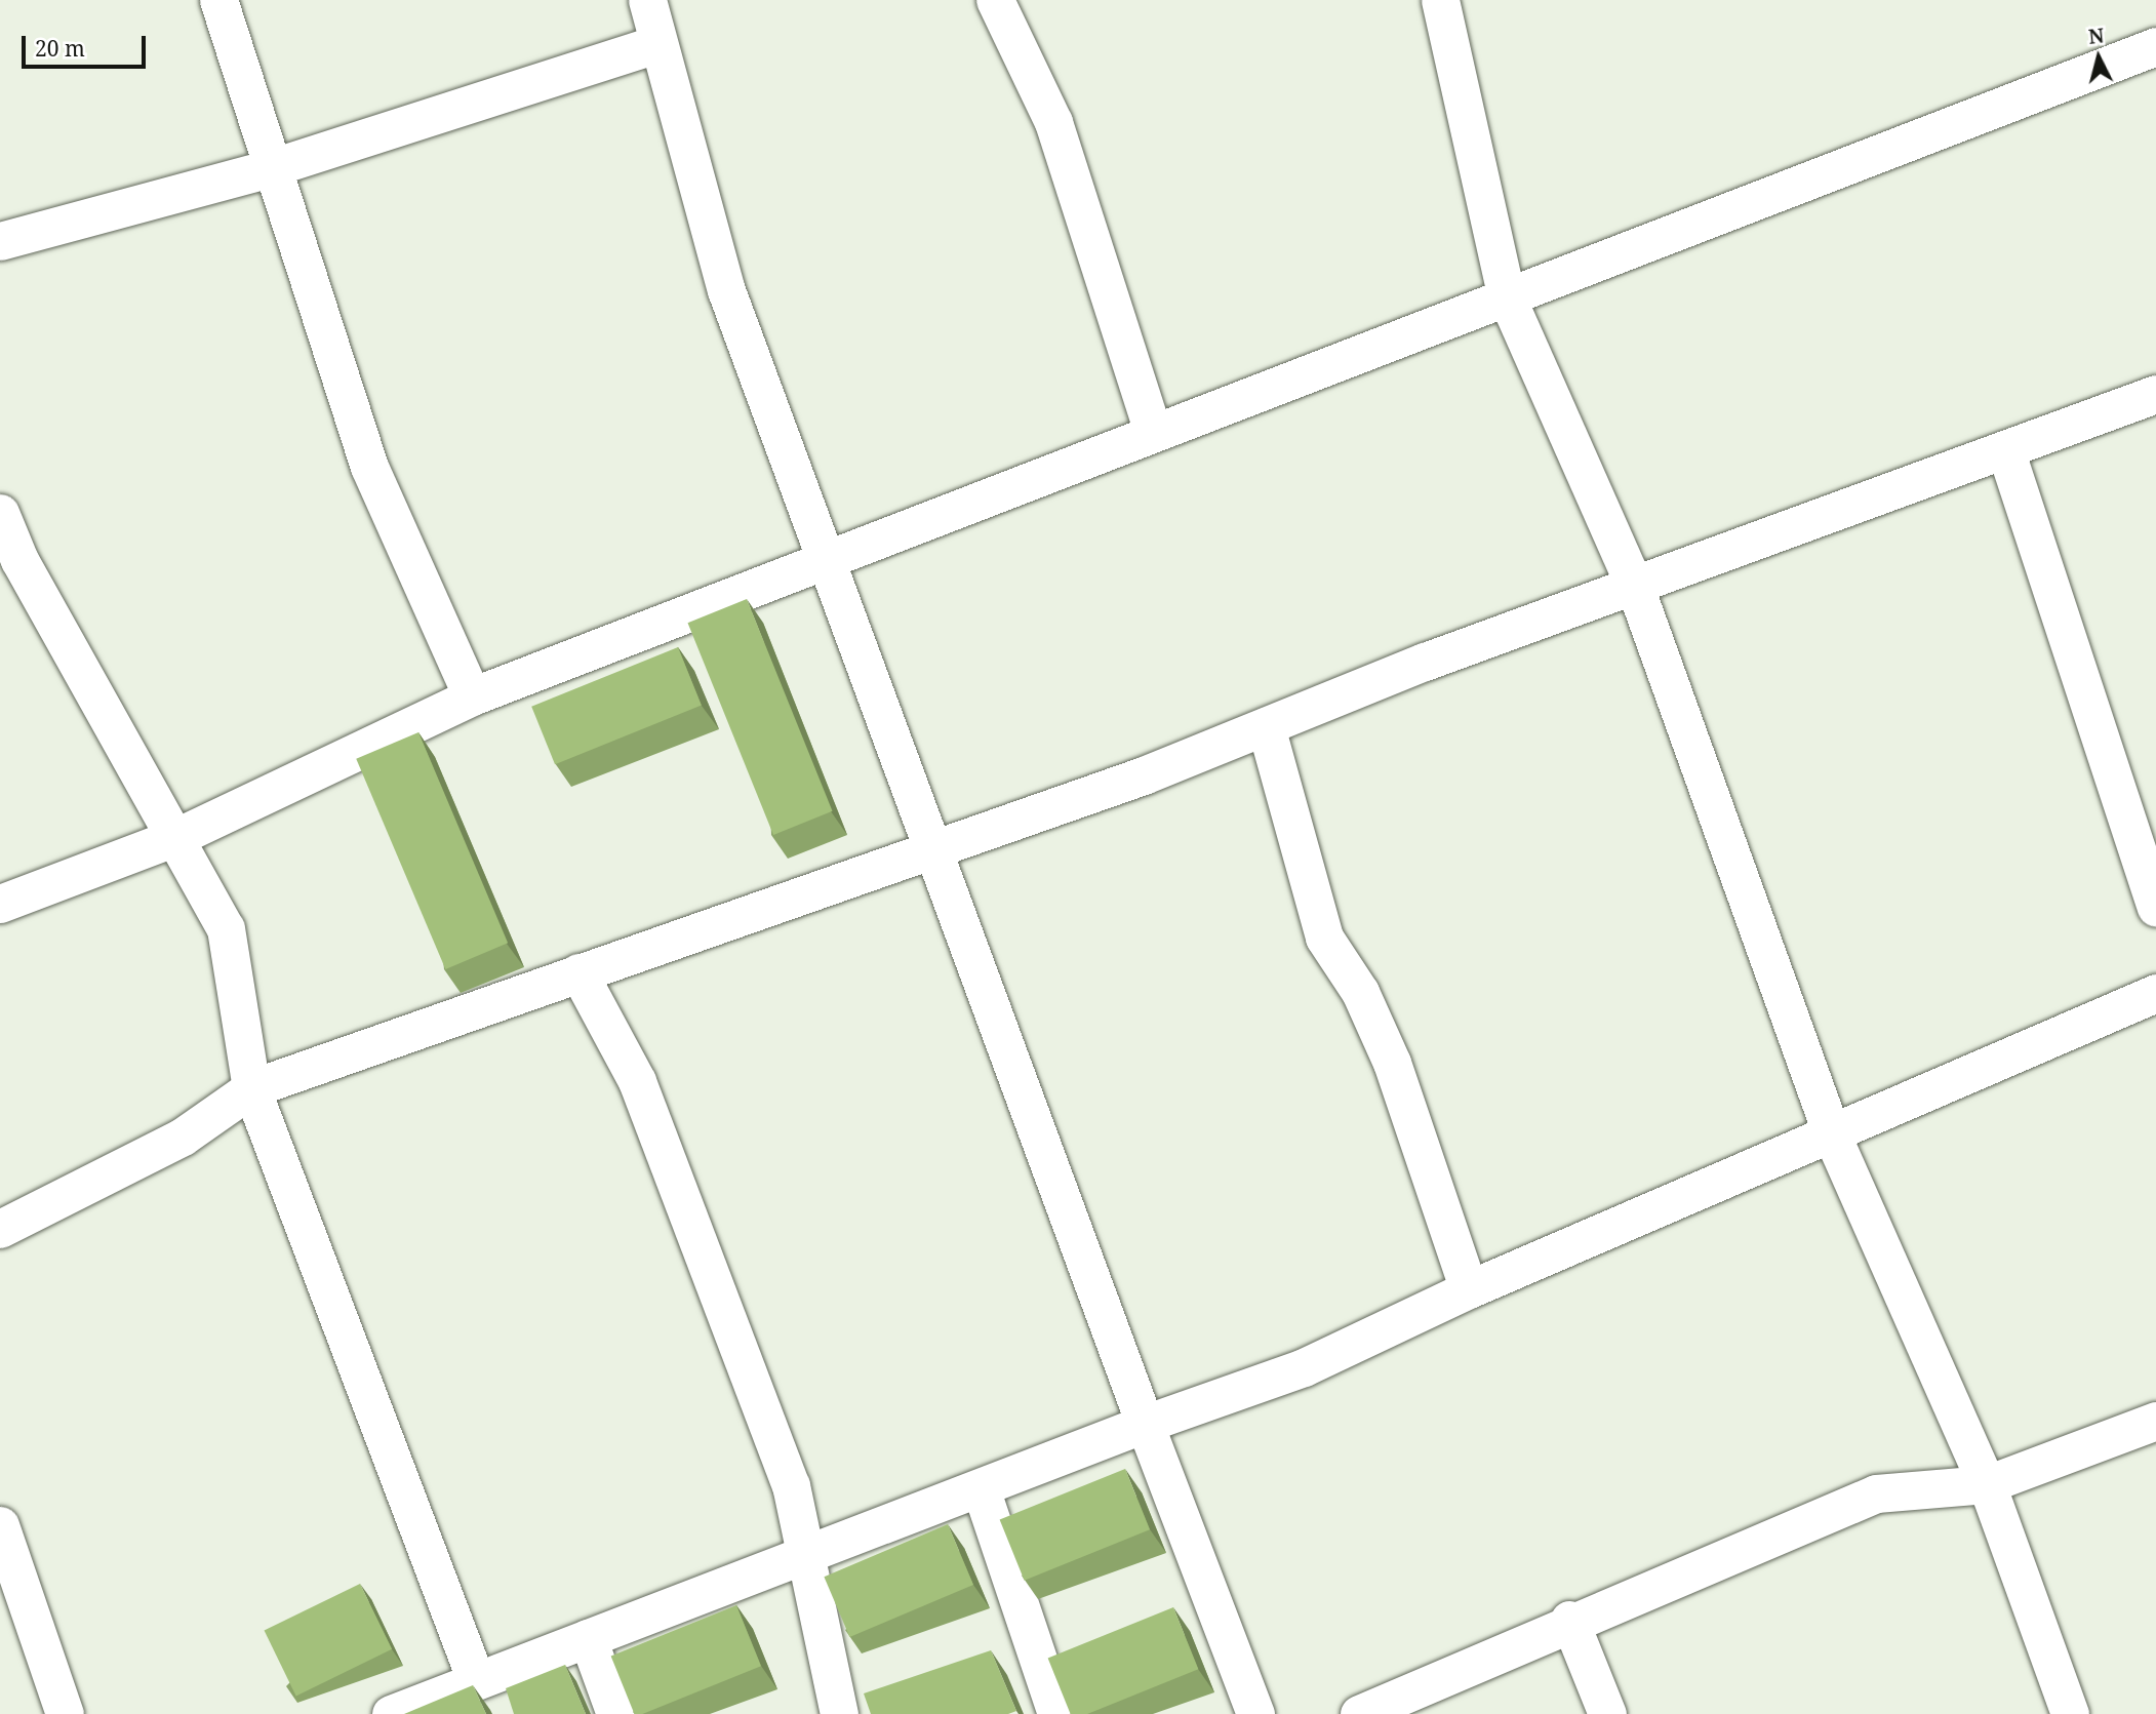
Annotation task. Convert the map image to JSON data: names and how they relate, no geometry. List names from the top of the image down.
{
  "scale_bar": "20 m",
  "north": "top"
}
